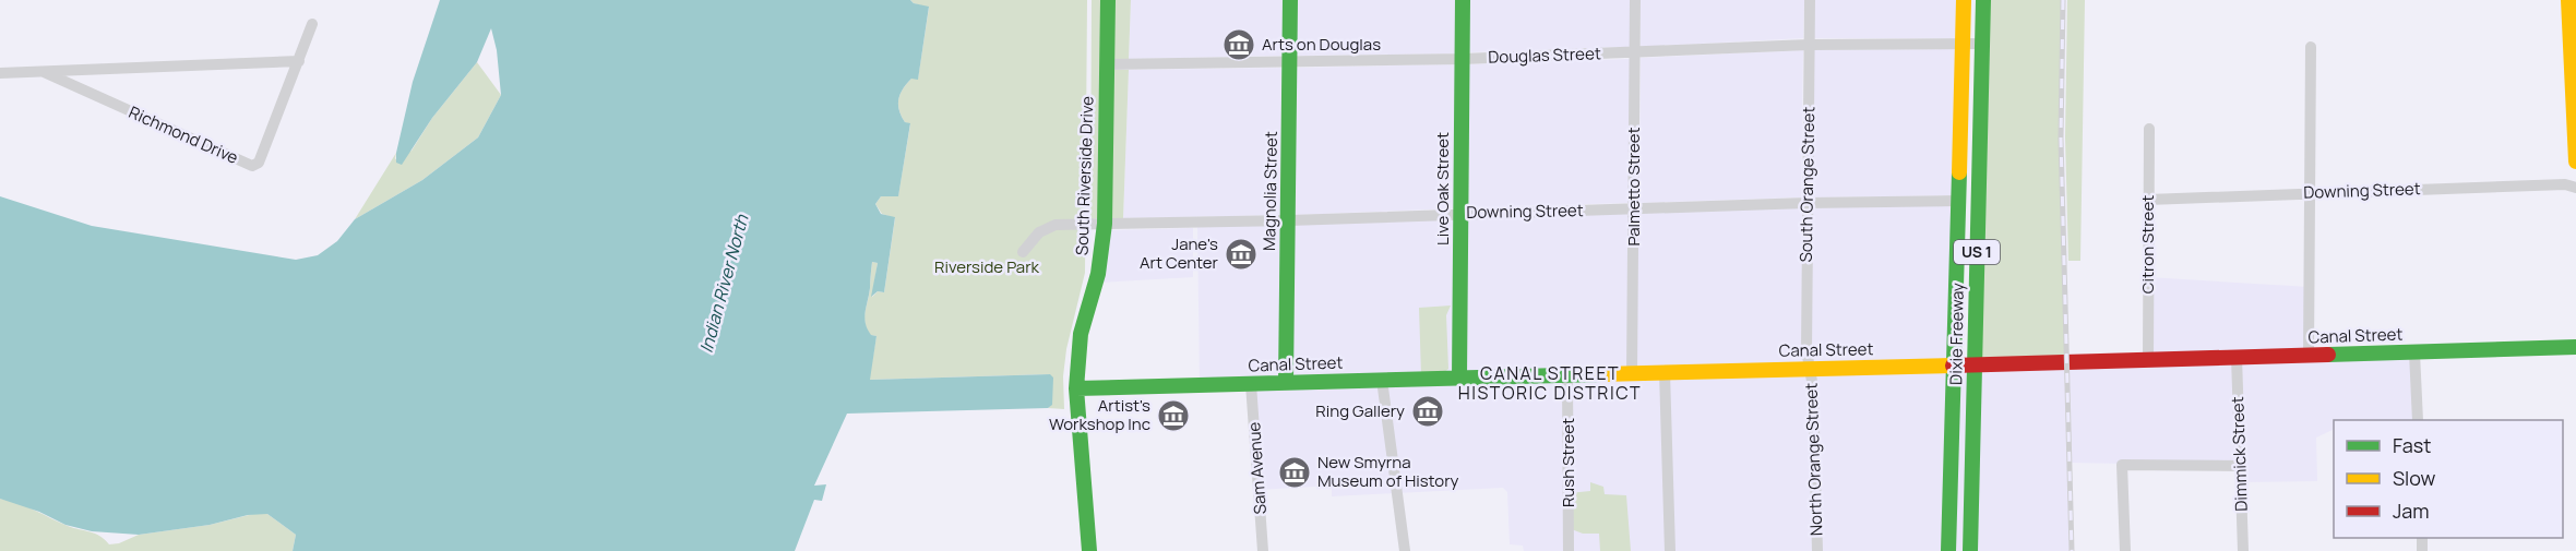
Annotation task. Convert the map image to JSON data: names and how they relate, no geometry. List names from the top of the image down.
{
  "streets": {
    "main road": [
      "South Riverside Drive",
      "Live Oak Street",
      "Magnolia Street",
      "US 1",
      "Dixie Freeway",
      "Canal Street"
    ],
    "street": [
      "Douglas Street",
      "Richmond Drive",
      "South Orange Street",
      "Palmetto Street",
      "Downing Street",
      "Citron Street",
      "Dimmick Street",
      "North Orange Street",
      "Rush Street",
      "Sam Avenue"
    ]
  },
  "crossings": [
    ["Douglas Street", "South Riverside Drive"],
    ["Douglas Street", "South Orange Street"],
    ["Douglas Street", "Palmetto Street"],
    ["Douglas Street", "Live Oak Street"],
    ["Douglas Street", "Magnolia Street"],
    ["Douglas Street", "Dixie Freeway"],
    ["South Riverside Drive", "Downing Street"],
    ["South Riverside Drive", "Canal Street"],
    ["South Orange Street", "Downing Street"],
    ["South Orange Street", "Canal Street"],
    ["South Orange Street", "North Orange Street"],
    ["Palmetto Street", "Downing Street"],
    ["Palmetto Street", "Canal Street"],
    ["Live Oak Street", "Downing Street"],
    ["Live Oak Street", "Canal Street"],
    ["Magnolia Street", "Downing Street"],
    ["Magnolia Street", "Canal Street"],
    ["Downing Street", "Citron Street"],
    ["Downing Street", "Dixie Freeway"],
    ["Citron Street", "Canal Street"],
    ["Dixie Freeway", "Canal Street"],
    ["Canal Street", "Dimmick Street"],
    ["Canal Street", "North Orange Street"],
    ["Canal Street", "Rush Street"],
    ["Canal Street", "Sam Avenue"]
  ],
  "districts": ["CANAL STREET HISTORIC DISTRICT"],
  "water": ["Indian River North"],
  "parks": ["Riverside Park"],
  "places": {
    "museum": [
      "Arts on Douglas",
      "Jane's Art Center",
      "Ring Gallery",
      "Artist's Workshop Inc",
      "New Smyrna Museum of History"
    ]
  },
  "legend": ["Fast", "Slow", "Jam"]
}
